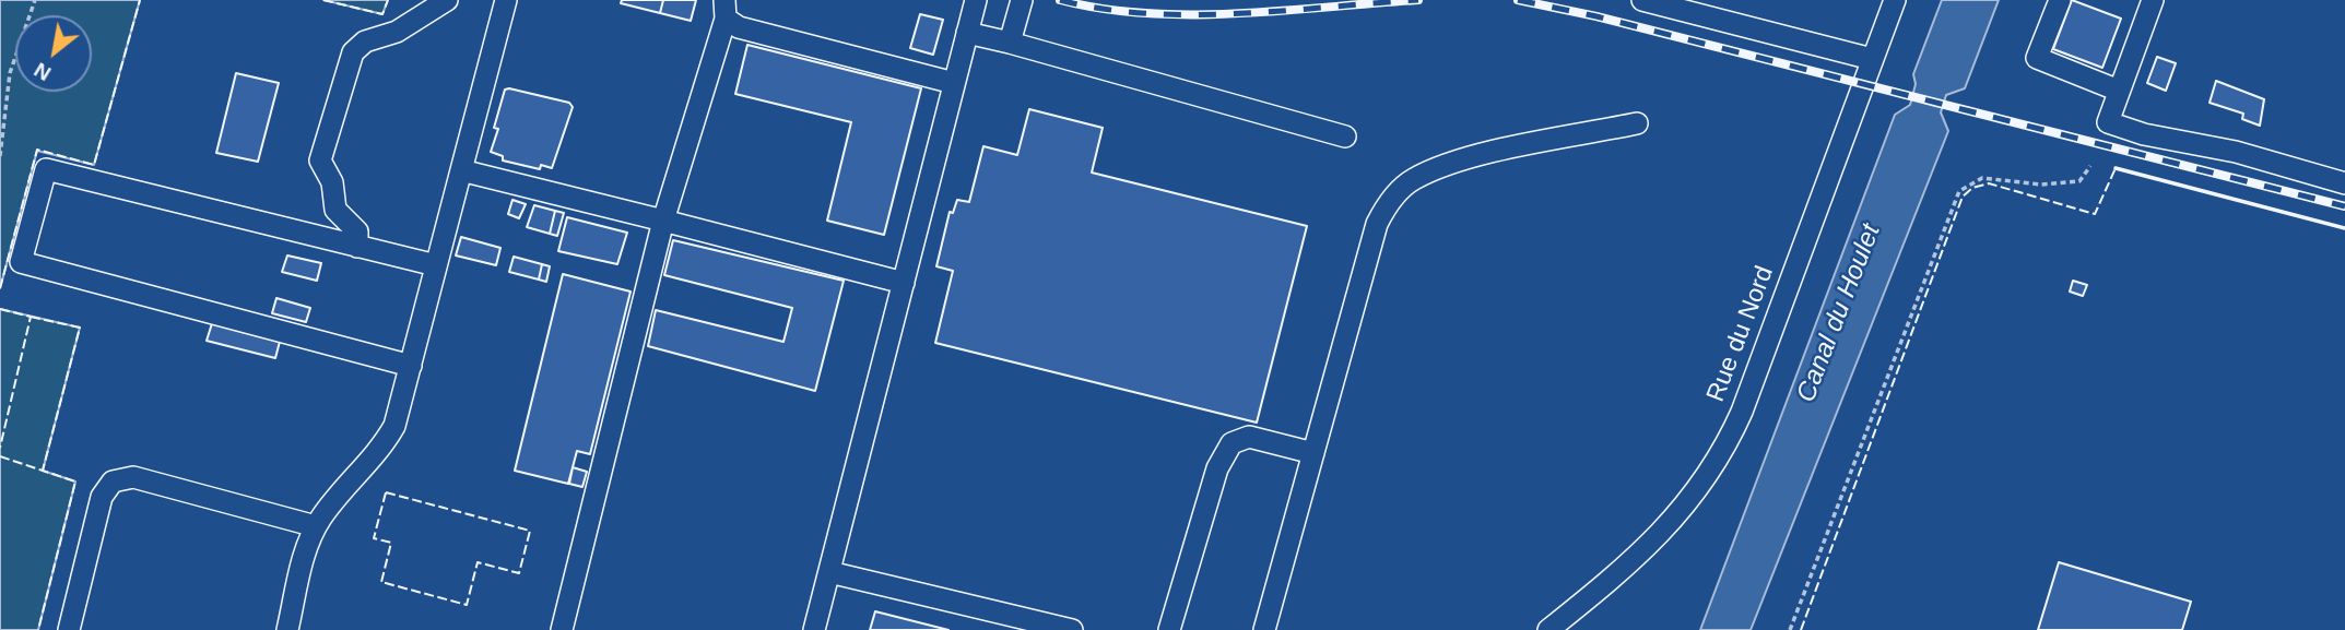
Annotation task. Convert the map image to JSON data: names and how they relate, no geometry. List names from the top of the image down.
{
  "streets": {
    "street": ["Rue du Nord"]
  },
  "water": ["Canal du Houlet"],
  "north": "bottom left"
}
